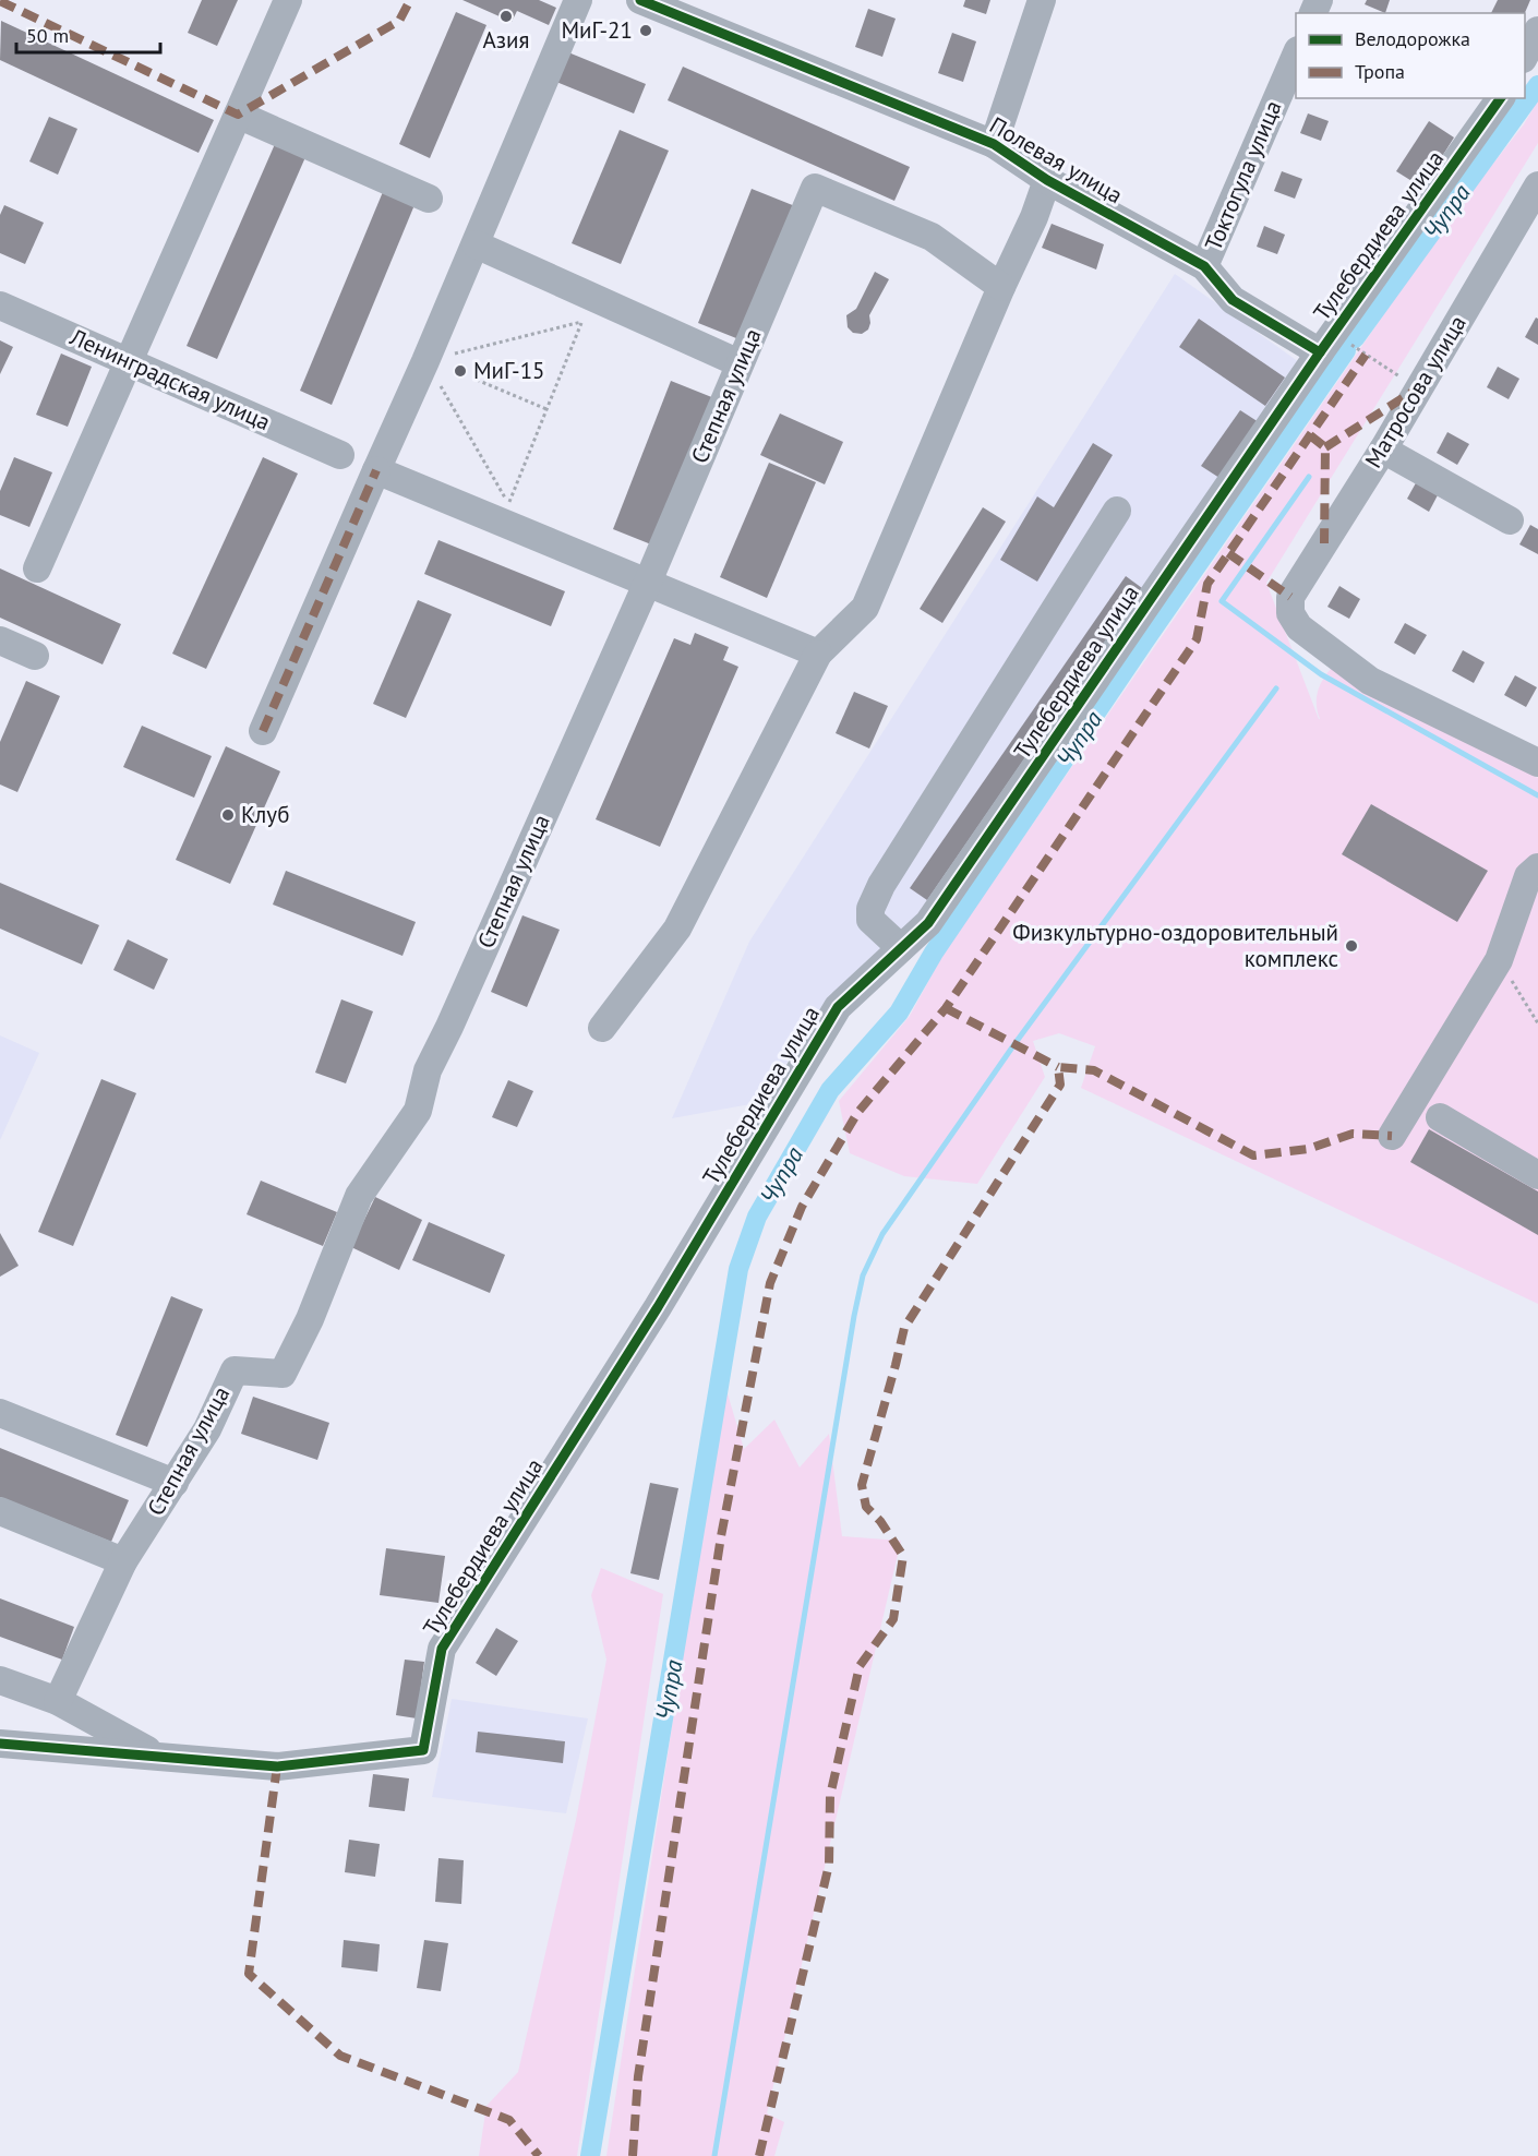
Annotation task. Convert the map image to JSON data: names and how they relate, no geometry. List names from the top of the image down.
{
  "streets": {
    "street": [
      "Полевая улица",
      "Токтогула улица",
      "Тулебердиева улица",
      "Ленинградская улица",
      "Матросова улица",
      "Степная улица"
    ]
  },
  "crossings": [
    ["Полевая улица", "Токтогула улица"],
    ["Полевая улица", "Тулебердиева улица"]
  ],
  "water": ["Чупра"],
  "places": [
    "Азия",
    "МиГ-21",
    "МиГ-15",
    "Клуб",
    "Физкультурно-оздоровительный комплекс"
  ],
  "legend": ["Велодорожка", "Тропа"],
  "scale_bar": "50 m"
}
